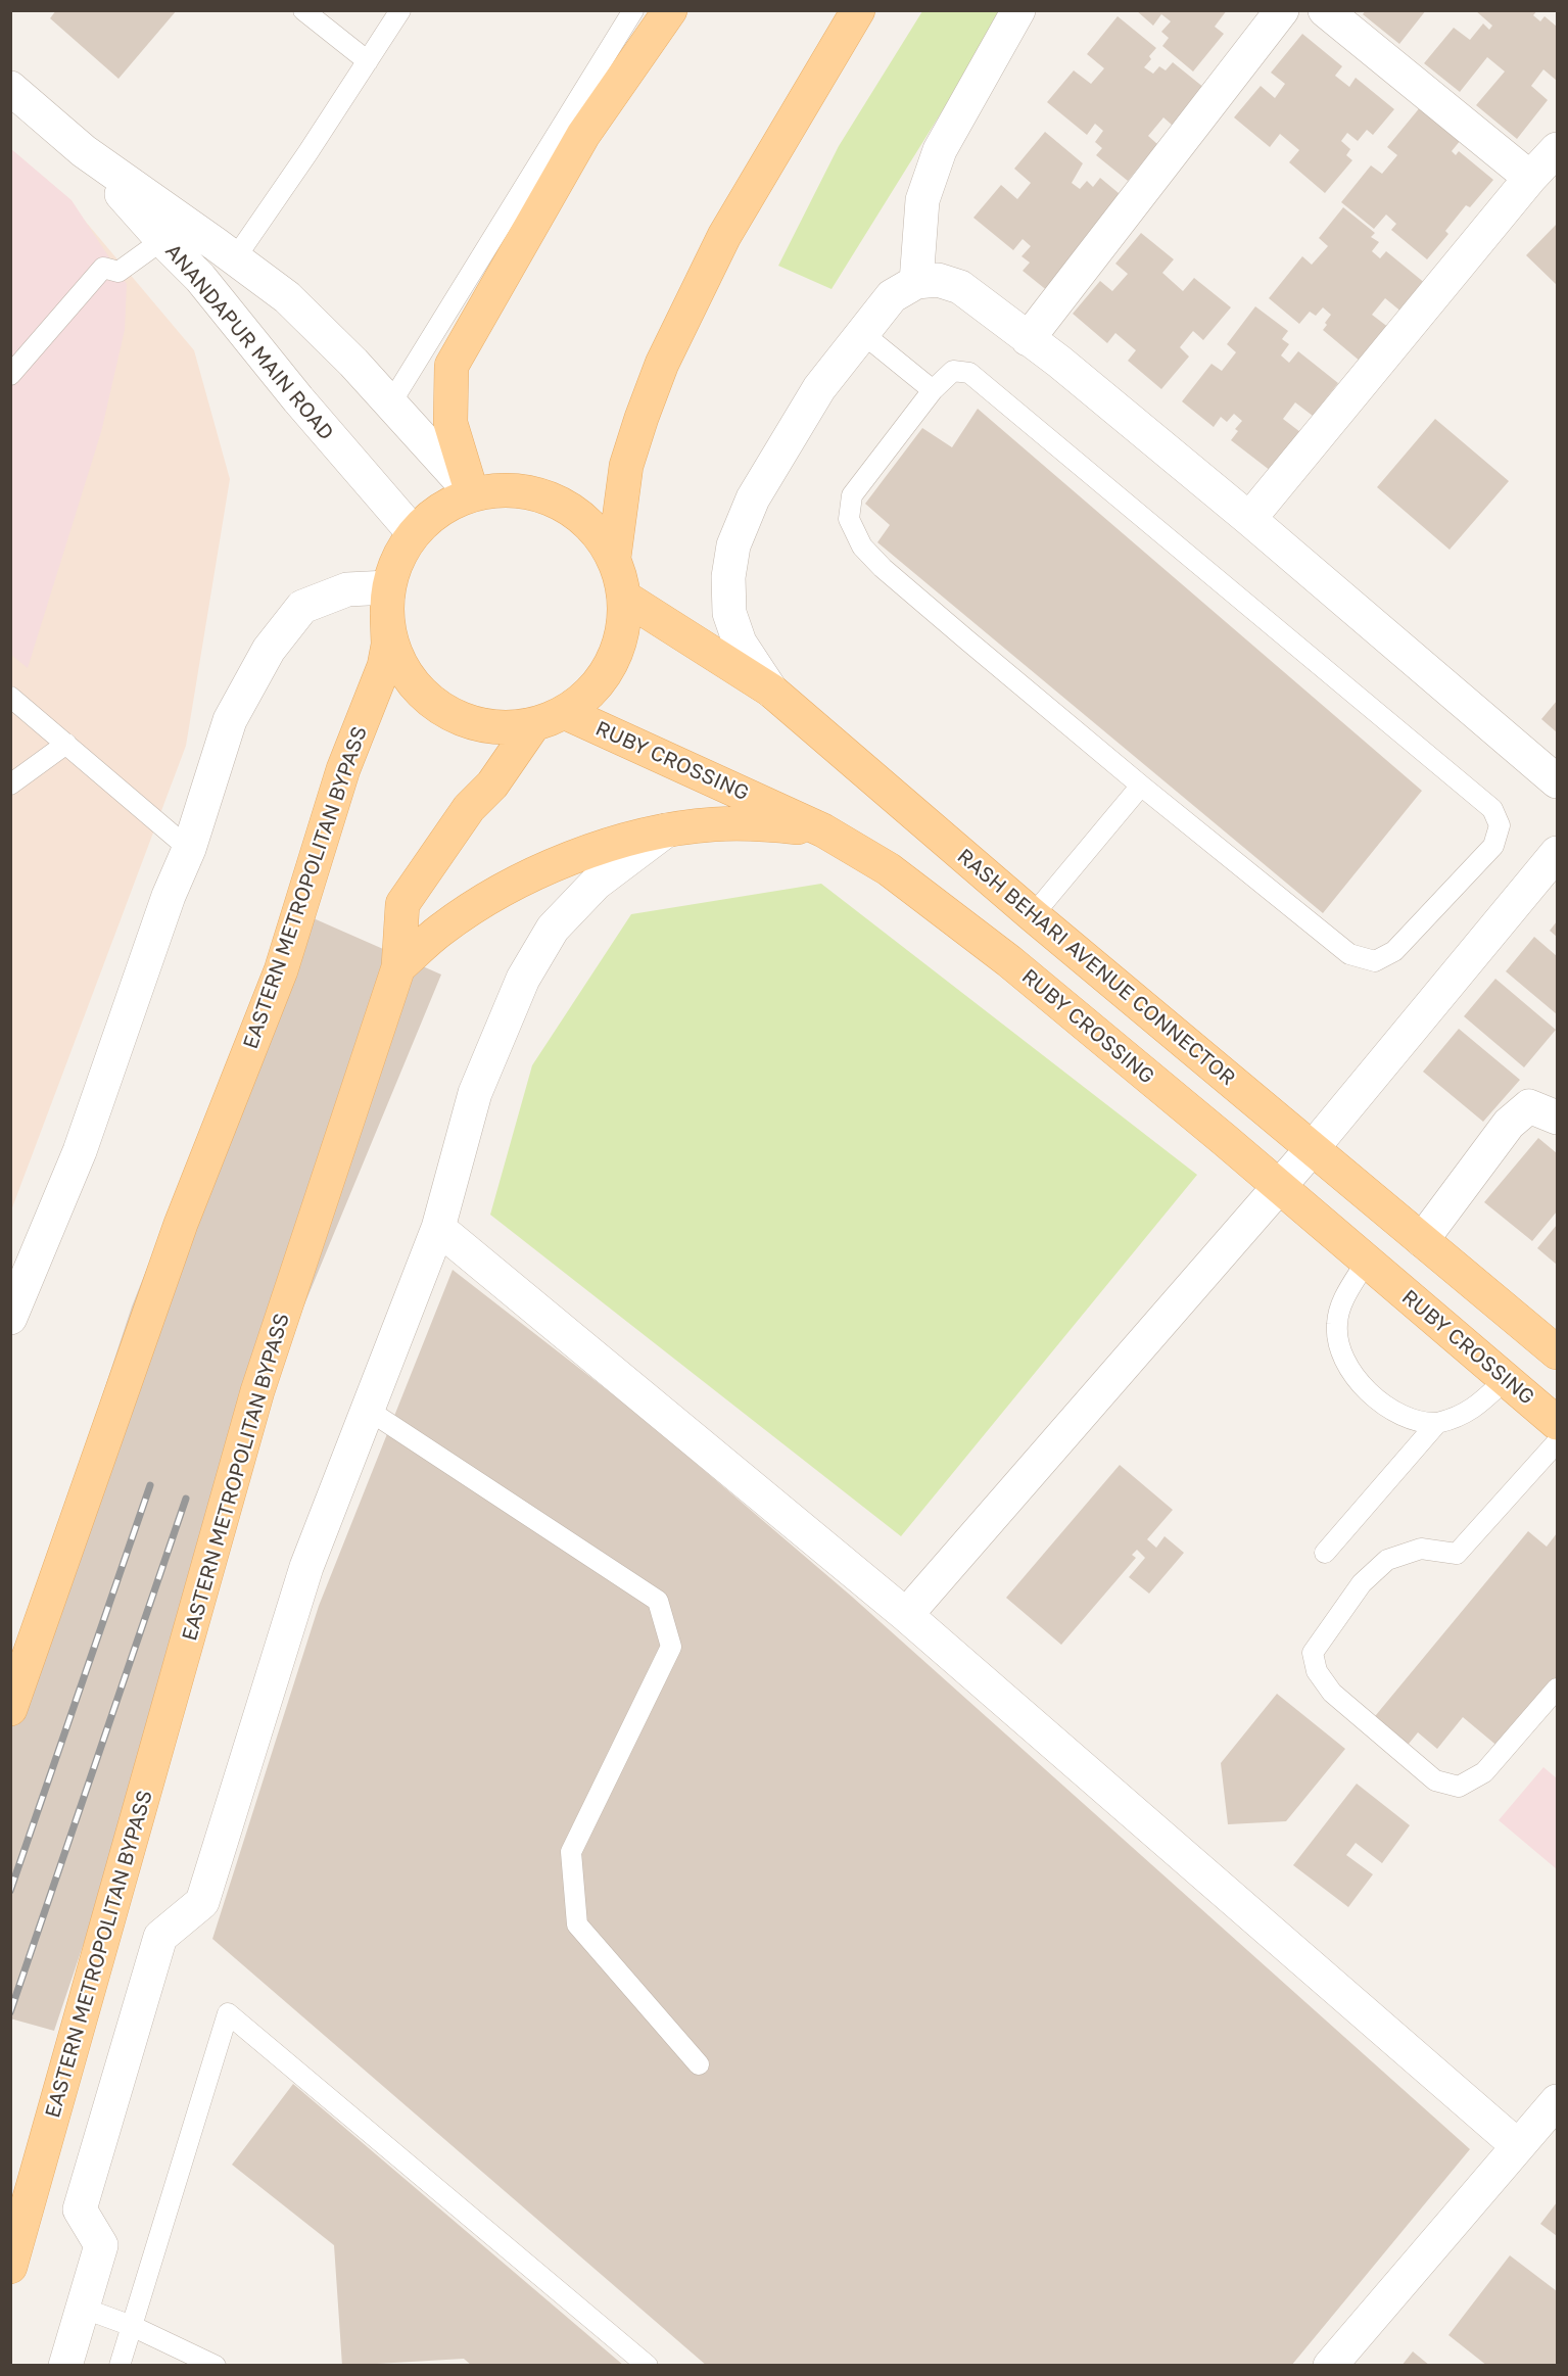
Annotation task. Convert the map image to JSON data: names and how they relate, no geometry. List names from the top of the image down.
{
  "streets": {
    "main road": ["RUBY CROSSING", "EASTERN METROPOLITAN BYPASS", "RASH BEHARI AVENUE CONNECTOR"],
    "street": ["ANANDAPUR MAIN ROAD"]
  },
  "crossings": [
    ["ANANDAPUR MAIN ROAD", "RUBY CROSSING"],
    ["RUBY CROSSING", "EASTERN METROPOLITAN BYPASS"],
    ["RUBY CROSSING", "RASH BEHARI AVENUE CONNECTOR"]
  ]
}
